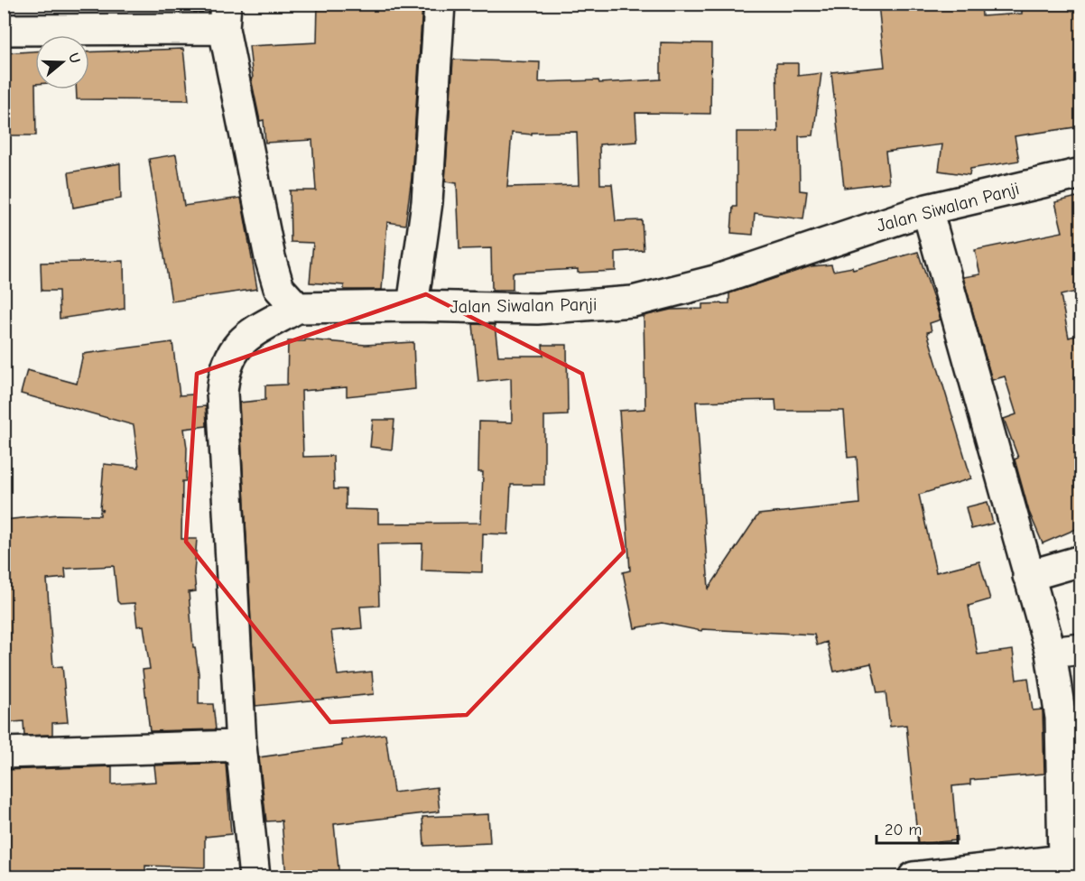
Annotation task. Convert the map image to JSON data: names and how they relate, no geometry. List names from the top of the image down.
{
  "streets": {
    "street": ["Jalan Siwalan Panji"]
  },
  "scale_bar": "20 m",
  "north": "right"
}
